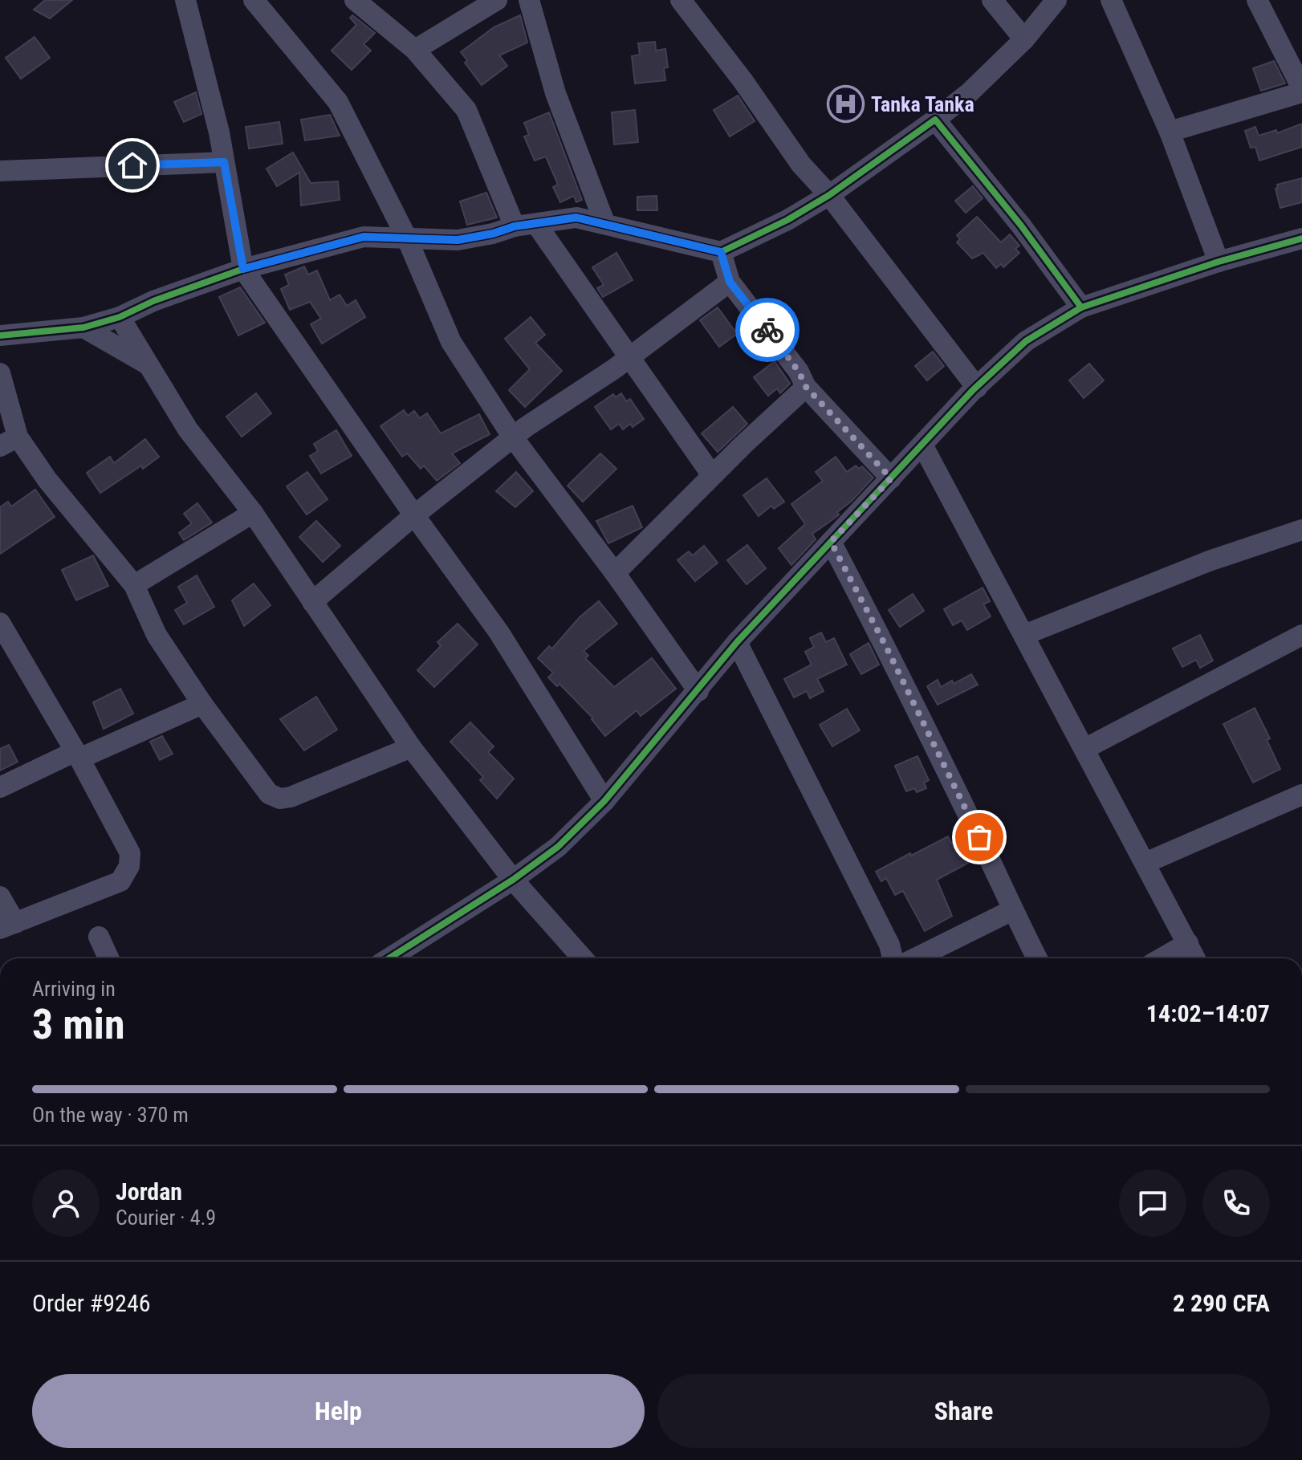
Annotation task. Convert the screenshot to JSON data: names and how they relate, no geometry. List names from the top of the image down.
{
  "places": {
    "hospital": ["Tanka Tanka"]
  },
  "page": {
    "heading": ["3 min", "Arriving in", "14:02–14:07"],
    "panel": [
      "Jordan",
      "Courier · 4.9",
      "Order #9246",
      "2 290 CFA"
    ],
    "bar": "On the way · 370 m",
    "buttons": ["Help", "Share"]
  }
}
